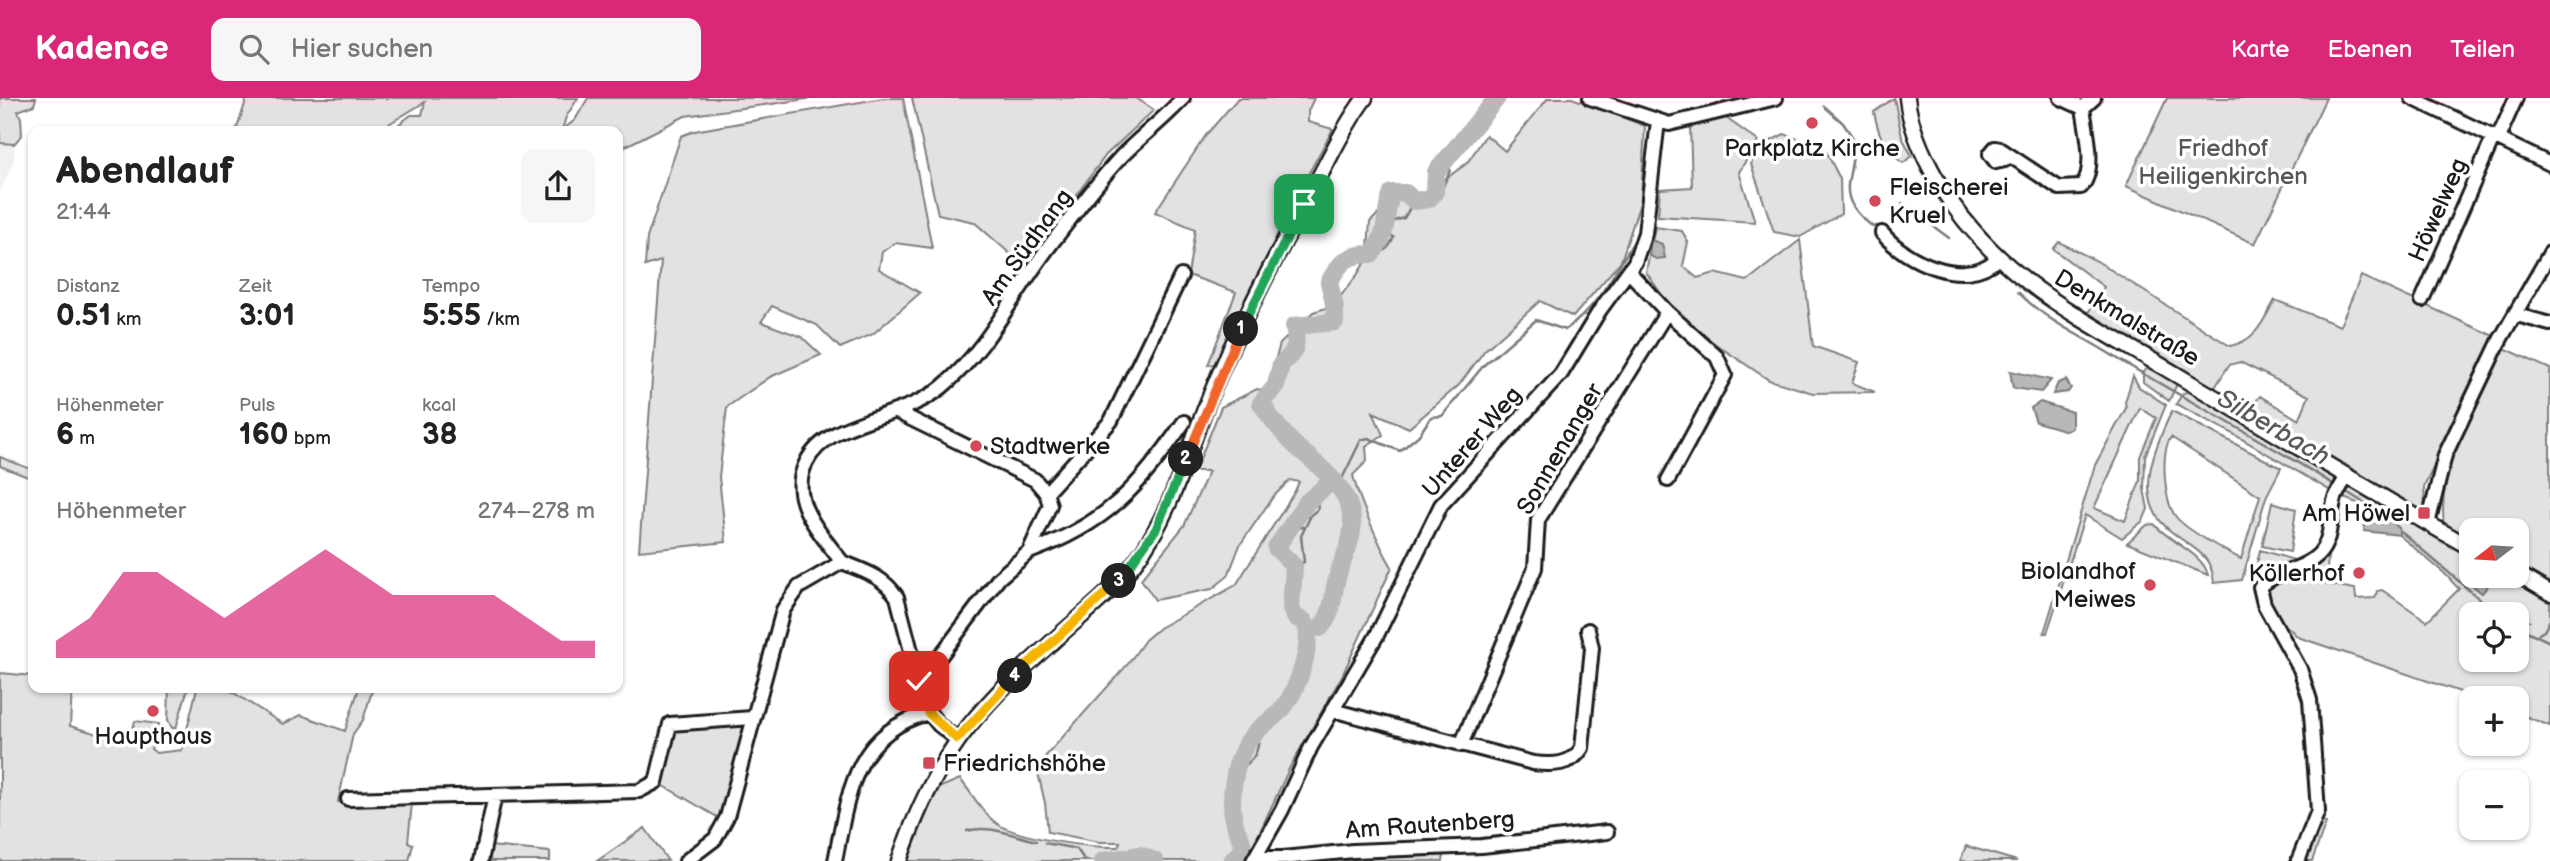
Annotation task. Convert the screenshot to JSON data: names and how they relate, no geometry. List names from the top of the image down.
{
  "streets": {
    "main road": ["Denkmalstraße"],
    "street": [
      "Höwelweg",
      "Am Südhang",
      "Unterer Weg",
      "Sonnenanger",
      "Am Rautenberg"
    ]
  },
  "crossings": [
    ["Unterer Weg", "Am Rautenberg"]
  ],
  "water": ["Silberbach"],
  "parks": ["Friedhof Heiligenkirchen"],
  "places": {
    "other": [
      "Parkplatz Kirche",
      "Fleischerei Kruel",
      "Stadtwerke",
      "Köllerhof",
      "Biolandhof Meiwes",
      "Haupthaus"
    ],
    "transit": ["Am Höwel", "Friedrichshöhe"]
  },
  "north": "left",
  "page": {
    "header": "Kadence",
    "search": "Hier suchen",
    "nav": ["Karte", "Ebenen", "Teilen"],
    "heading": ["Abendlauf", "21:44"],
    "stats": [
      ["Distanz", "0.51 km"],
      ["Zeit", "3:01"],
      ["Tempo", "5:55 /km"],
      ["Höhenmeter", "6 m"],
      ["Puls", "160 bpm"],
      ["kcal", "38"]
    ],
    "pins": [
      "1",
      "2",
      "3",
      "4"
    ],
    "chart": ["Höhenmeter", "274–278 m"],
    "map_buttons": ["+", "−"]
  }
}
